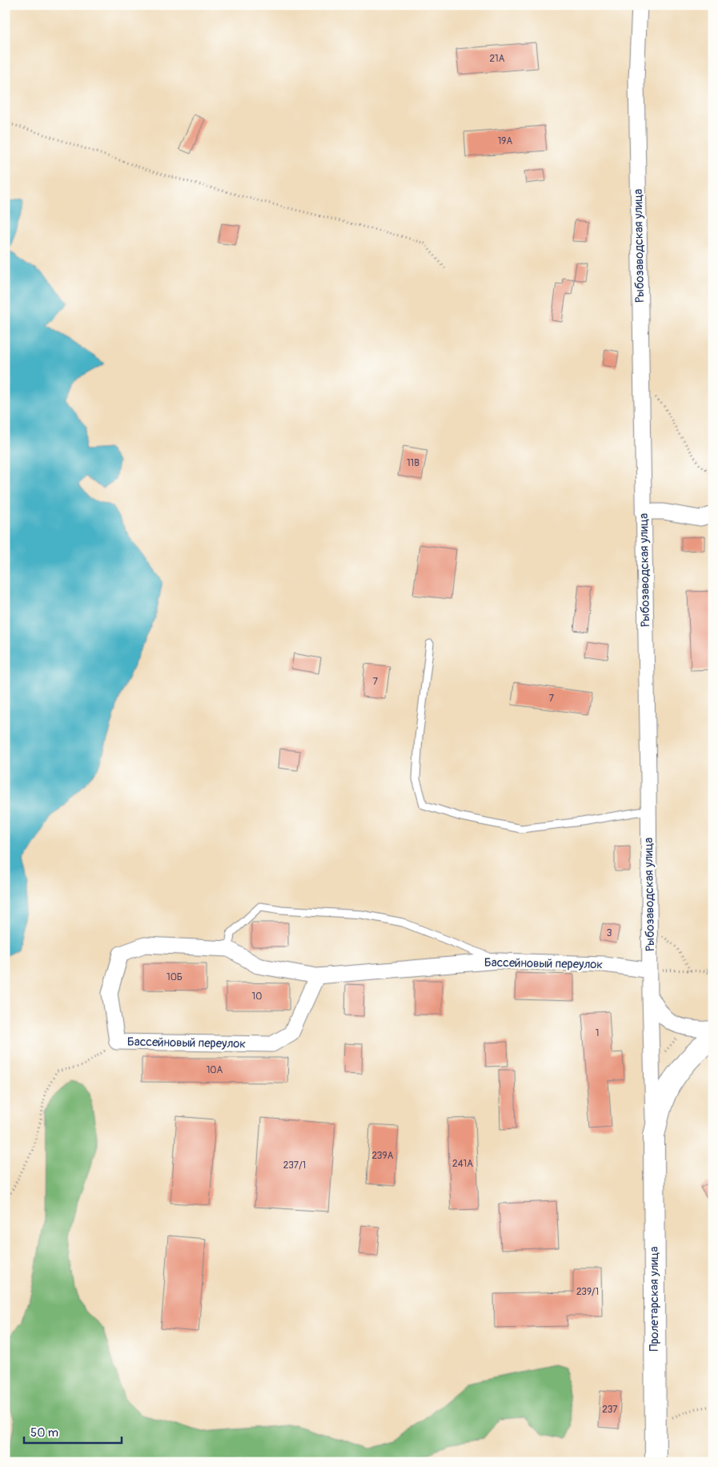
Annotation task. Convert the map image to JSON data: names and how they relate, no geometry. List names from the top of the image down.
{
  "streets": {
    "main road": ["Пролетарская улица"],
    "street": ["Рыбозаводская улица", "Бассейновый переулок"]
  },
  "crossings": [
    ["Рыбозаводская улица", "Бассейновый переулок"],
    ["Рыбозаводская улица", "Пролетарская улица"]
  ],
  "house_numbers": [
    "21А",
    "19А",
    "11В",
    "7",
    "7",
    "3",
    "10Б",
    "10",
    "1",
    "10А",
    "239A",
    "241А",
    "237/1",
    "239/1",
    "237"
  ],
  "scale_bar": "50 m"
}
